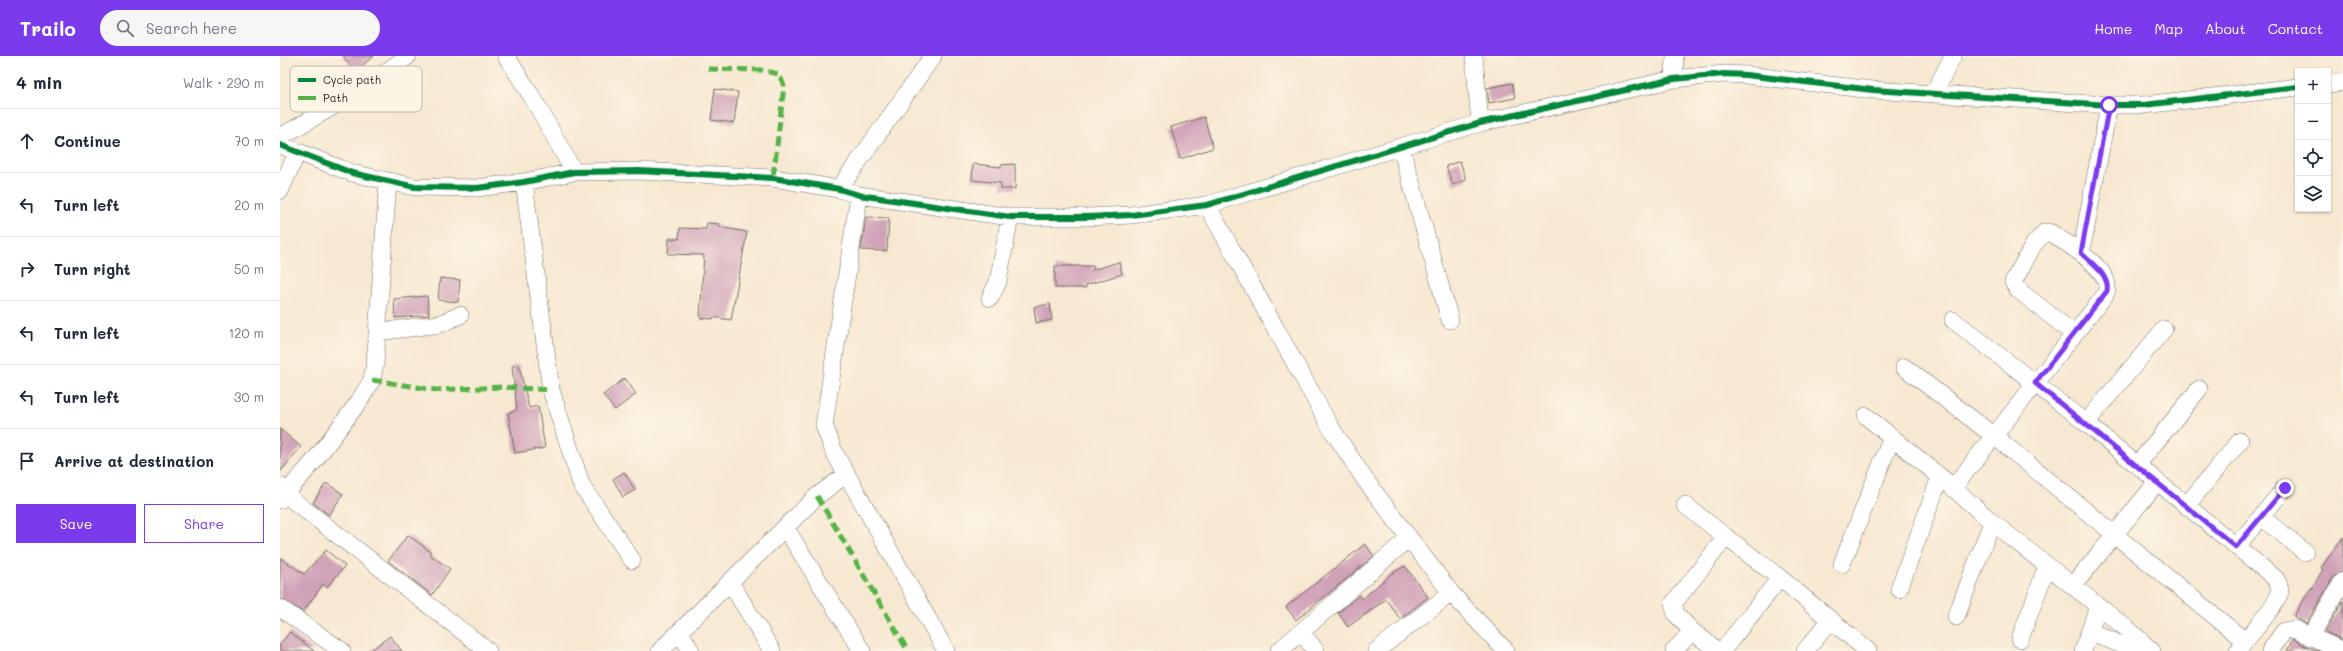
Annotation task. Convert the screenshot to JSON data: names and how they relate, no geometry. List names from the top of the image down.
{
  "legend": ["Cycle path", "Path"],
  "page": {
    "header": "Trailo",
    "search": "Search here",
    "nav": [
      "Home",
      "Map",
      "About",
      "Contact"
    ],
    "heading": ["4 min", "Walk · 290 m"],
    "map_buttons": ["+", "−"],
    "list": [
      ["Continue", "70 m"],
      ["Turn left", "20 m"],
      ["Turn right", "50 m"],
      ["Turn left", "120 m"],
      ["Turn left", "30 m"],
      "Arrive at destination"
    ],
    "buttons": ["Save", "Share"]
  }
}
